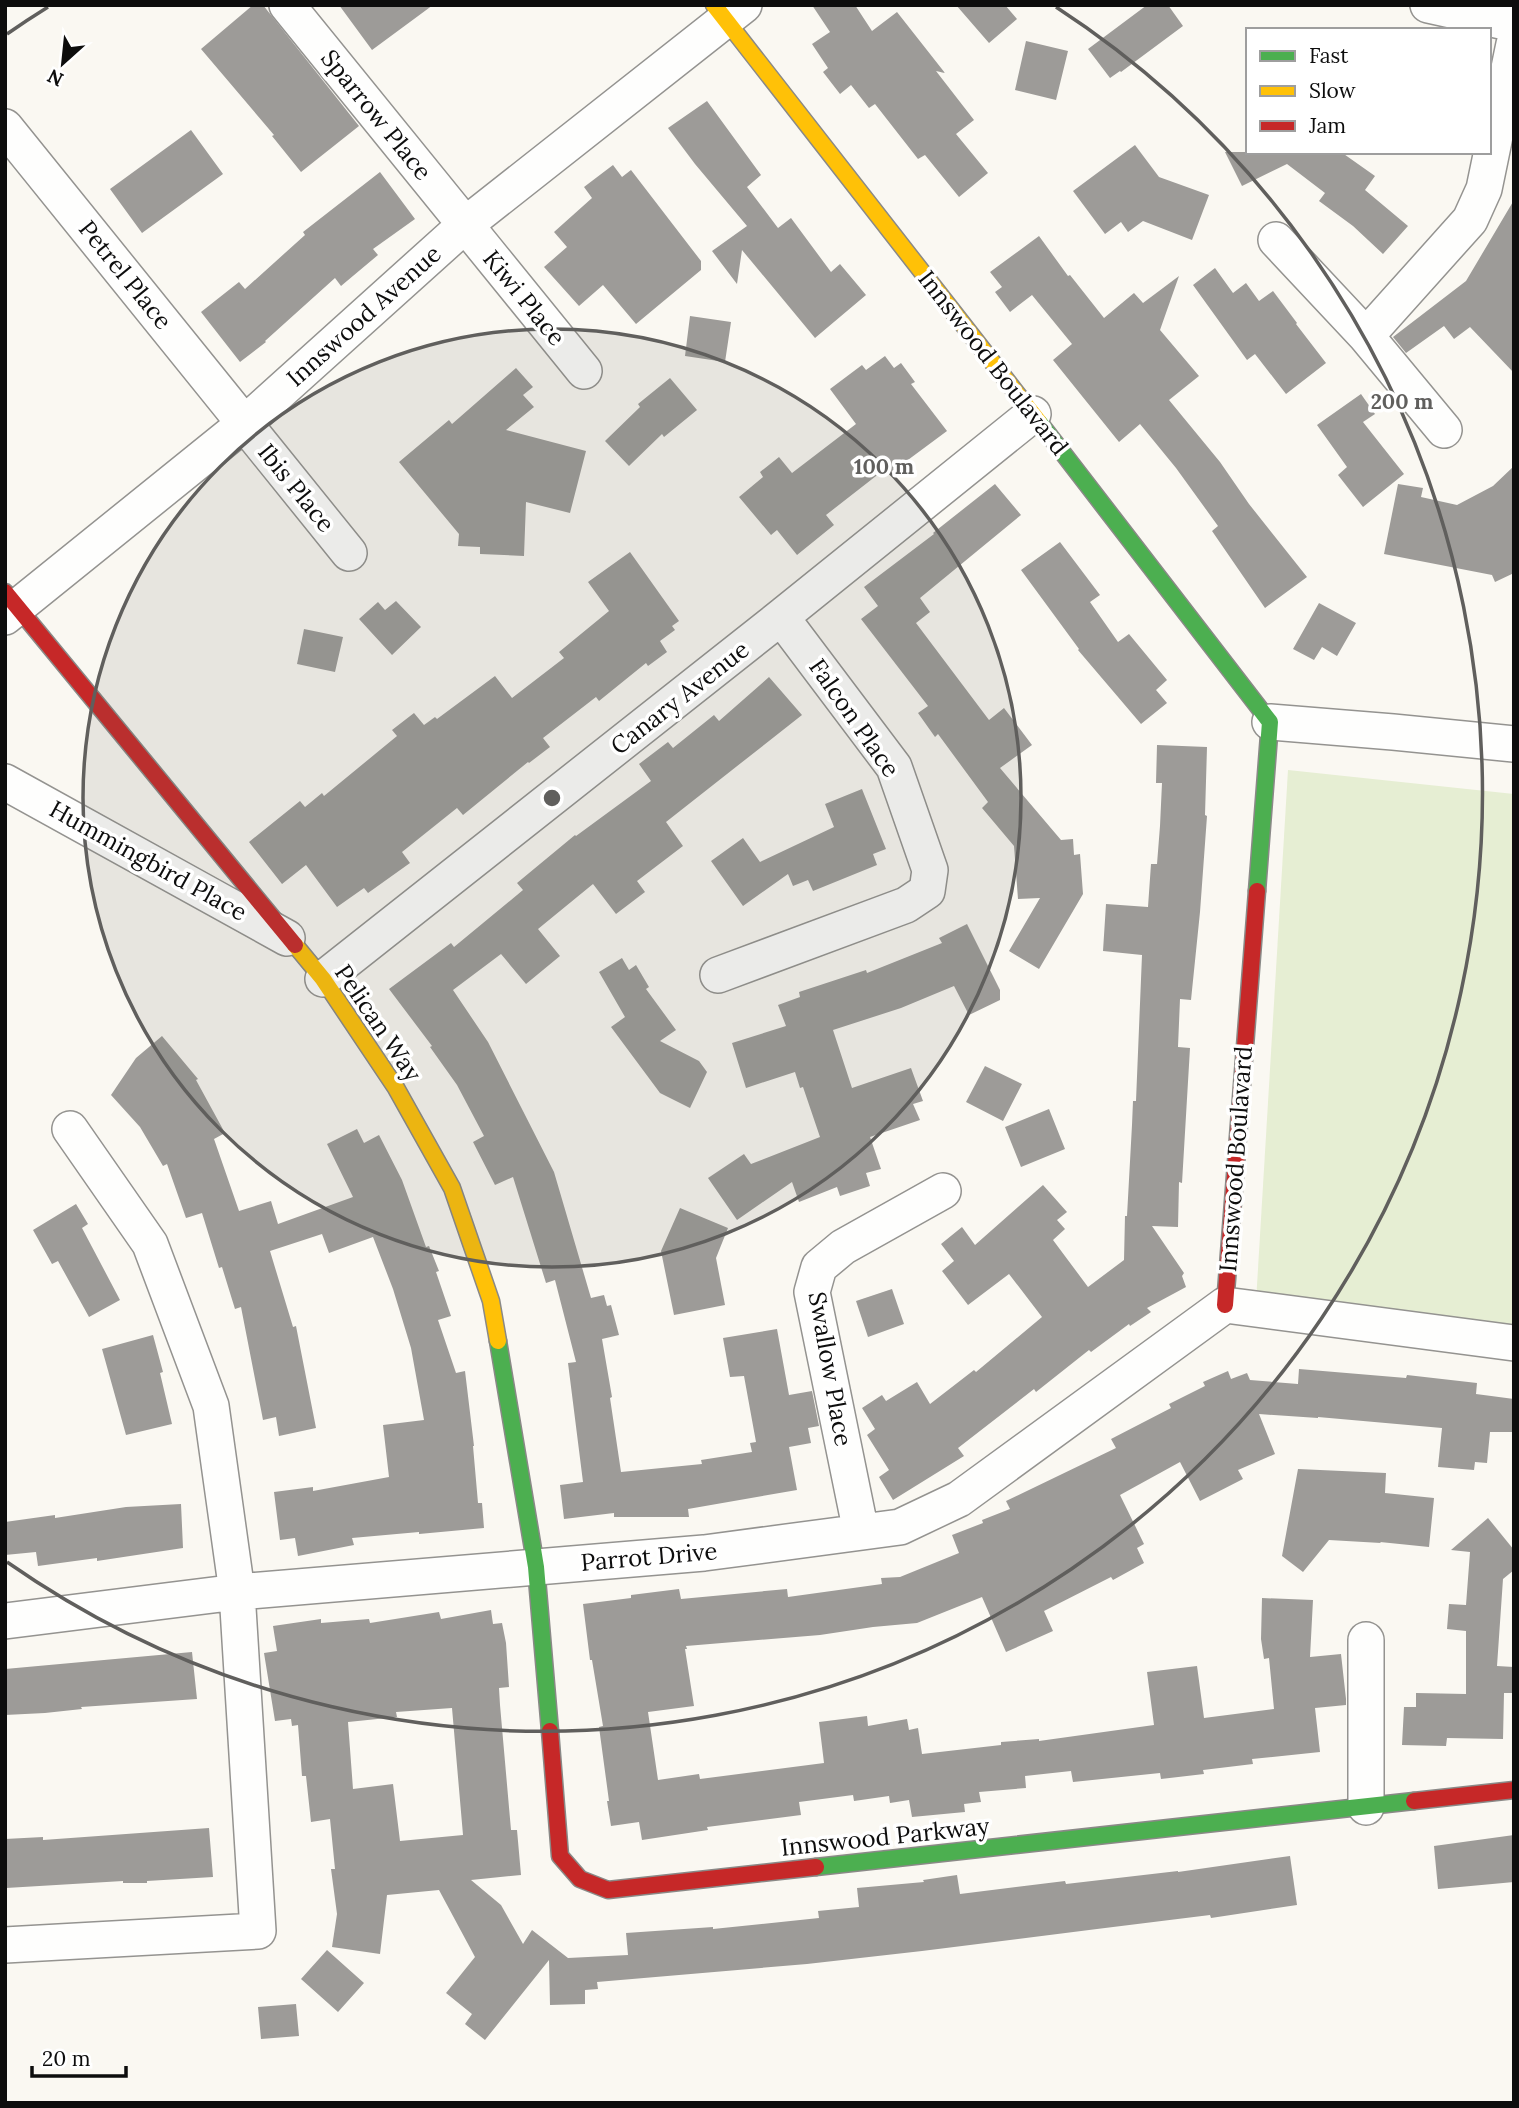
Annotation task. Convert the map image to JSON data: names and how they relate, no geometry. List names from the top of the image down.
{
  "streets": {
    "street": [
      "Sparrow Place",
      "Petrel Place",
      "Kiwi Place",
      "Innswood Avenue",
      "Innswood Boulavard",
      "Ibis Place",
      "Canary Avenue",
      "Falcon Place",
      "Hummingbird Place",
      "Pelican Way",
      "Swallow Place",
      "Parrot Drive",
      "Innswood Parkway"
    ]
  },
  "crossings": [
    ["Sparrow Place", "Kiwi Place"],
    ["Sparrow Place", "Innswood Avenue"],
    ["Petrel Place", "Innswood Avenue"],
    ["Petrel Place", "Ibis Place"],
    ["Kiwi Place", "Innswood Avenue"],
    ["Innswood Avenue", "Innswood Boulavard"],
    ["Innswood Avenue", "Ibis Place"],
    ["Innswood Avenue", "Pelican Way"],
    ["Innswood Boulavard", "Canary Avenue"],
    ["Innswood Boulavard", "Parrot Drive"],
    ["Canary Avenue", "Falcon Place"],
    ["Canary Avenue", "Pelican Way"],
    ["Hummingbird Place", "Pelican Way"],
    ["Pelican Way", "Parrot Drive"],
    ["Pelican Way", "Innswood Parkway"],
    ["Swallow Place", "Parrot Drive"],
    ["Parrot Drive", "Innswood Parkway"]
  ],
  "legend": ["Fast", "Slow", "Jam"],
  "scale_bar": "20 m",
  "north": "bottom left",
  "rings": ["200 m", "100 m"]
}
